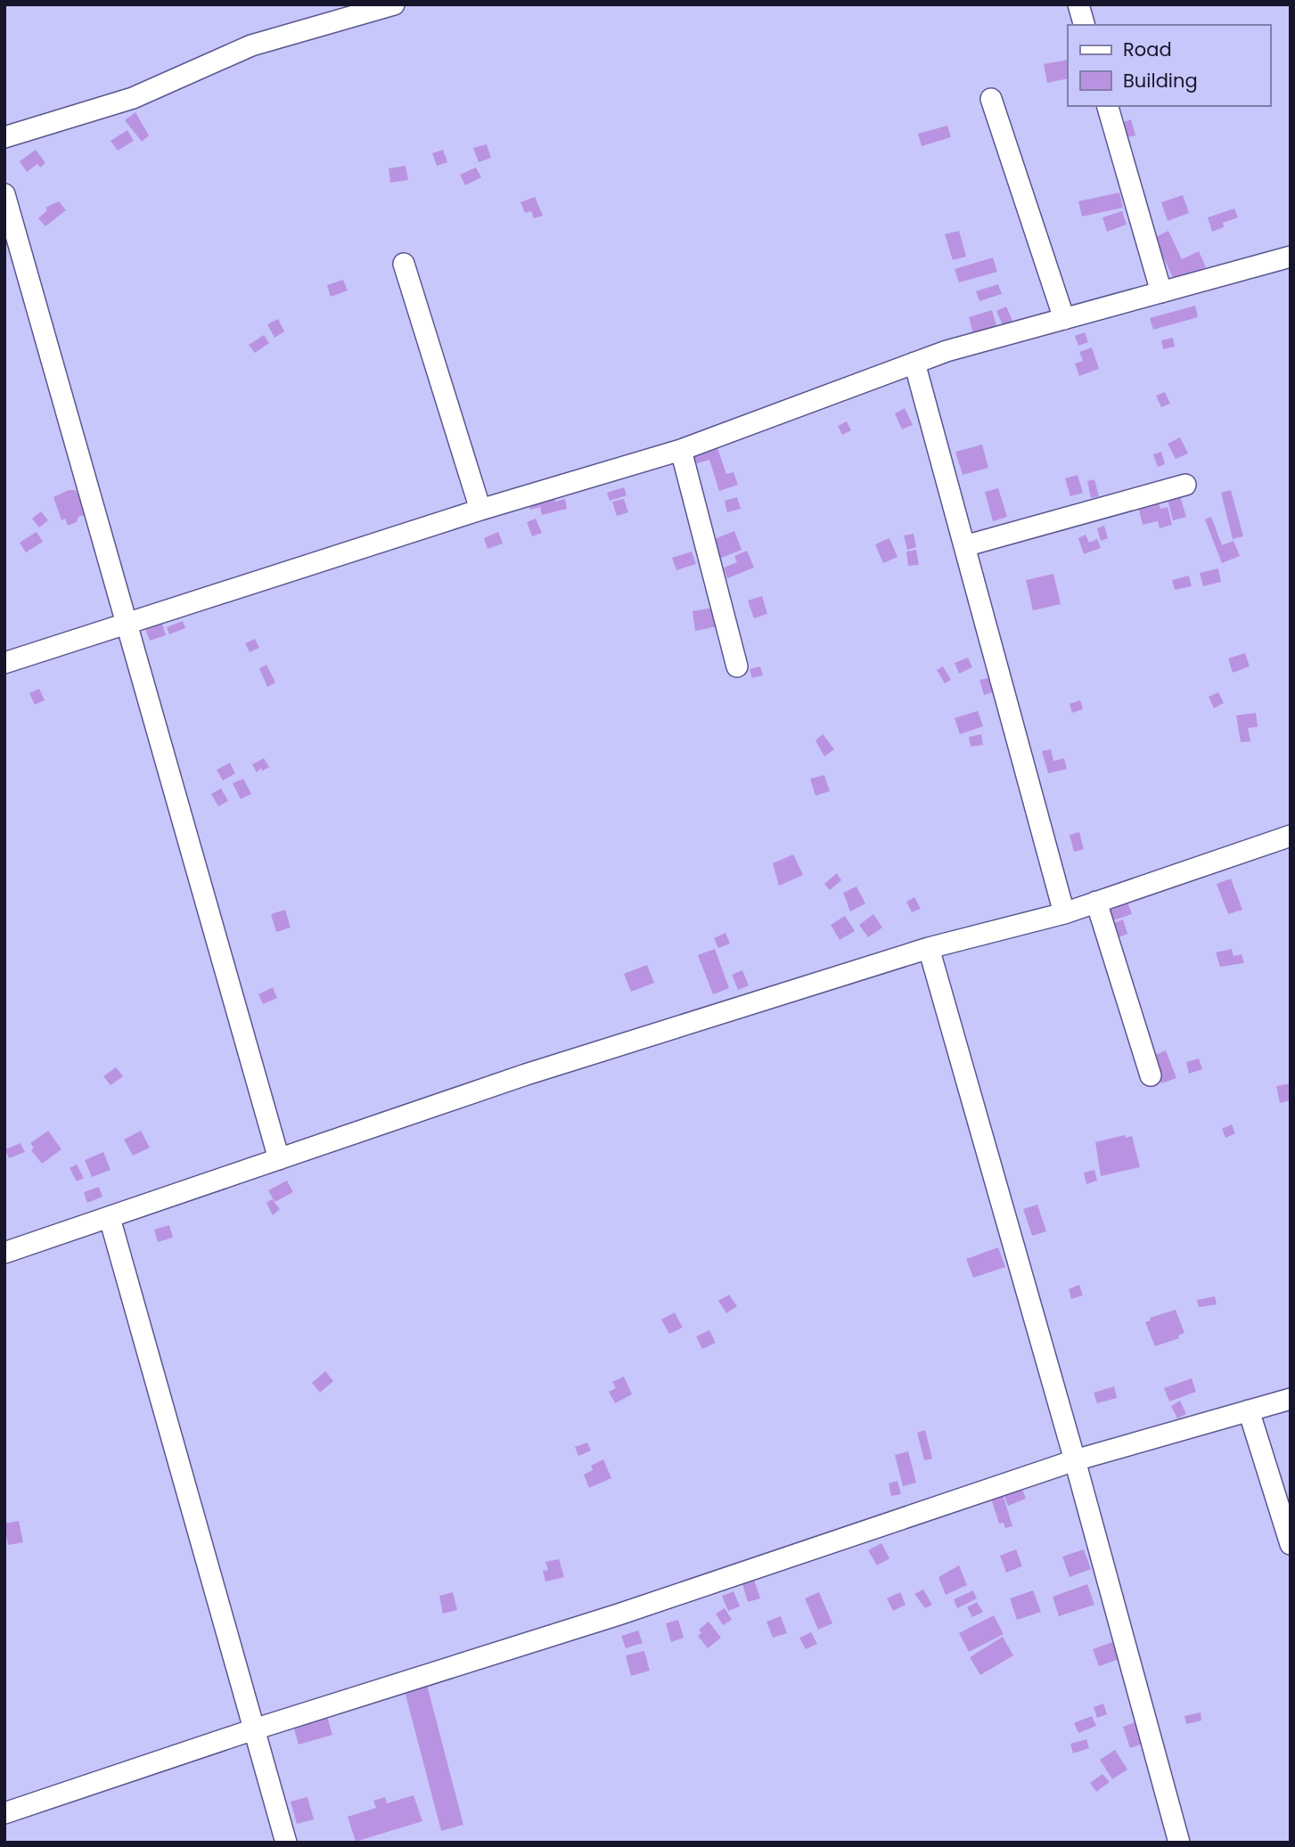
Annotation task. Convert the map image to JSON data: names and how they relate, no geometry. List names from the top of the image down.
{
  "legend": ["Road", "Building"]
}
